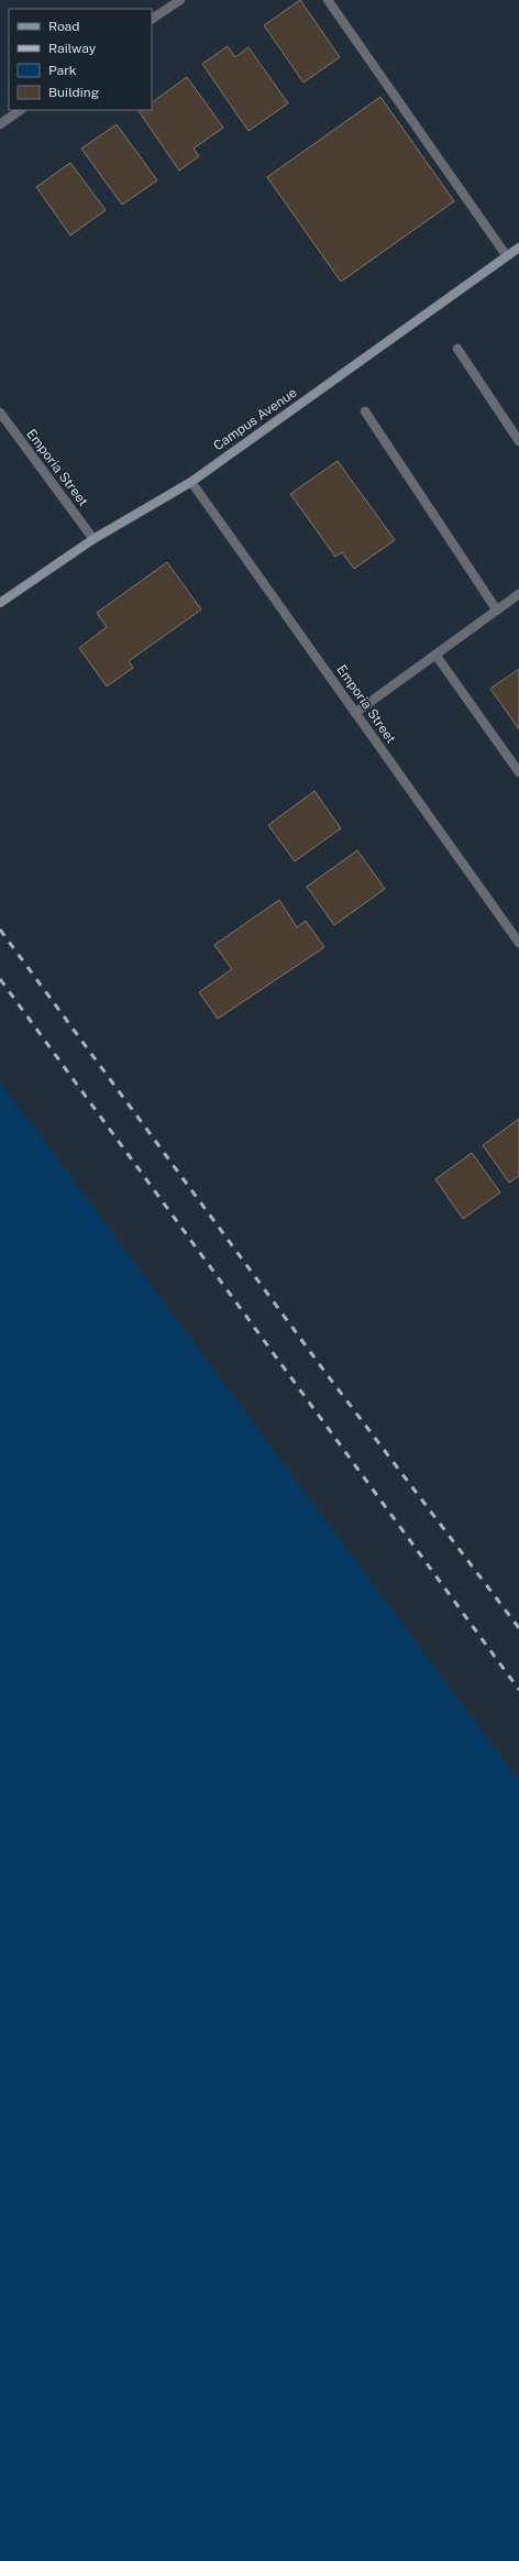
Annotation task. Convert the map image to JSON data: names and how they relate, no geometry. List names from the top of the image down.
{
  "streets": {
    "street": ["Campus Avenue", "Emporia Street"]
  },
  "crossings": [
    ["Campus Avenue", "Emporia Street"]
  ],
  "legend": [
    "Road",
    "Railway",
    "Park",
    "Building"
  ]
}
